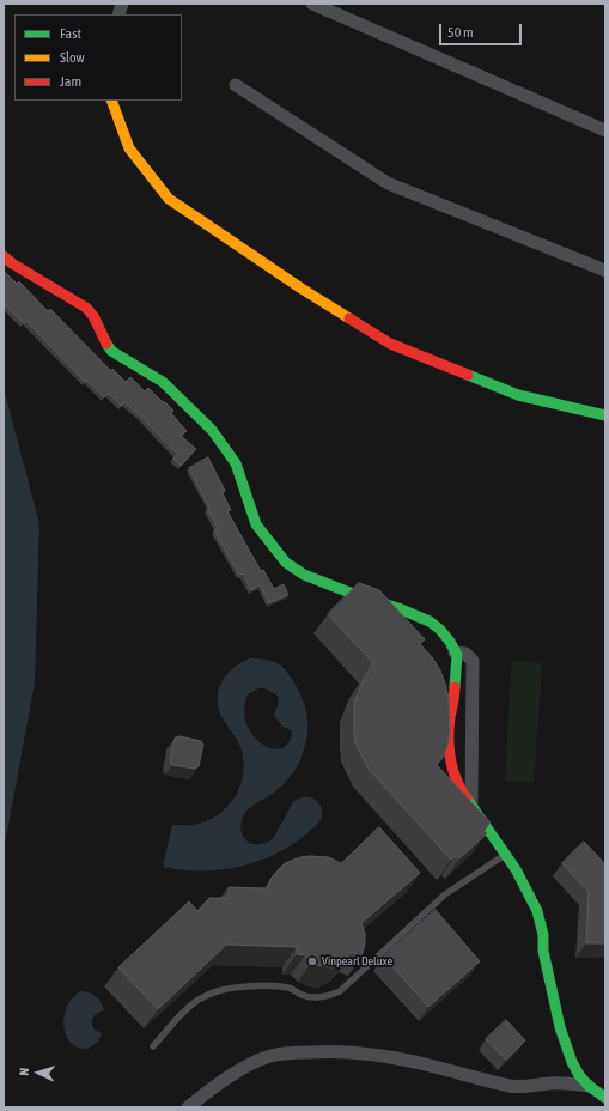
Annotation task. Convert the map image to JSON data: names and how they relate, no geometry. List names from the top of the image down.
{
  "places": ["Vinpearl Deluxe"],
  "legend": ["Fast", "Slow", "Jam"],
  "scale_bar": "50 m",
  "north": "left"
}
